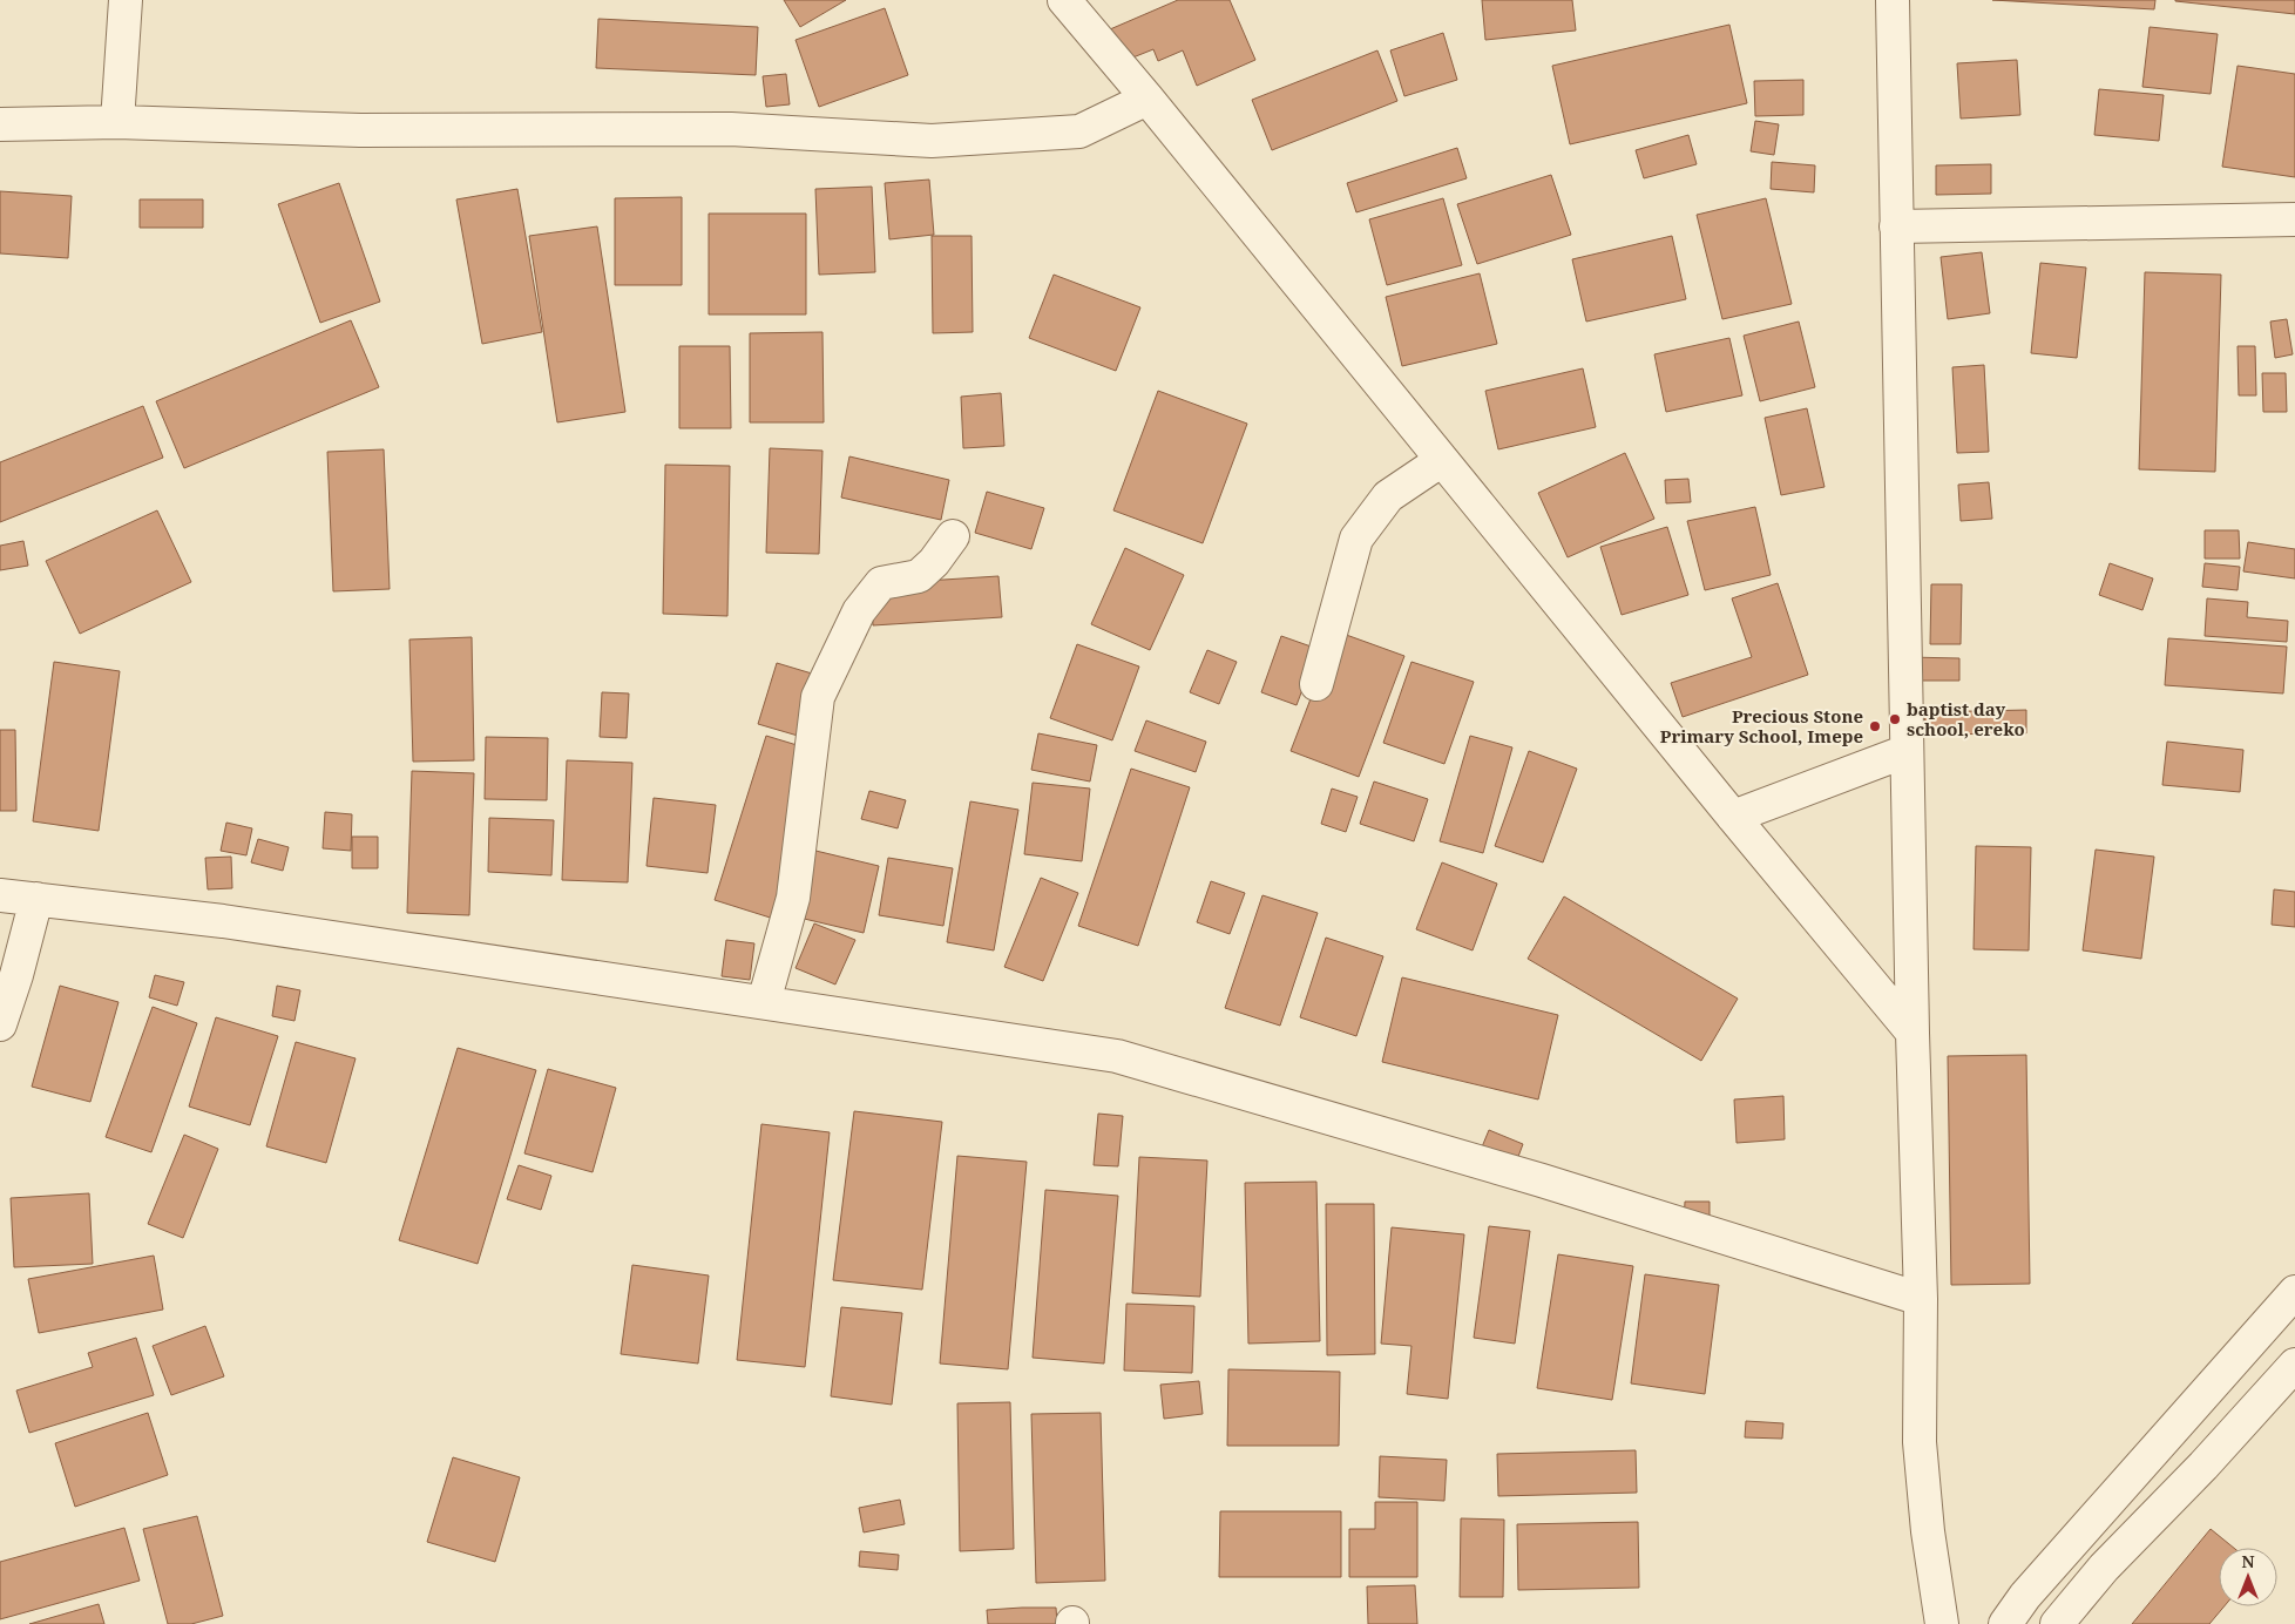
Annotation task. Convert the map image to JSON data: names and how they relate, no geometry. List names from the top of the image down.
{
  "places": ["baptist day school, ereko", "Precious Stone Primary School, Imepe"],
  "north": "top"
}
